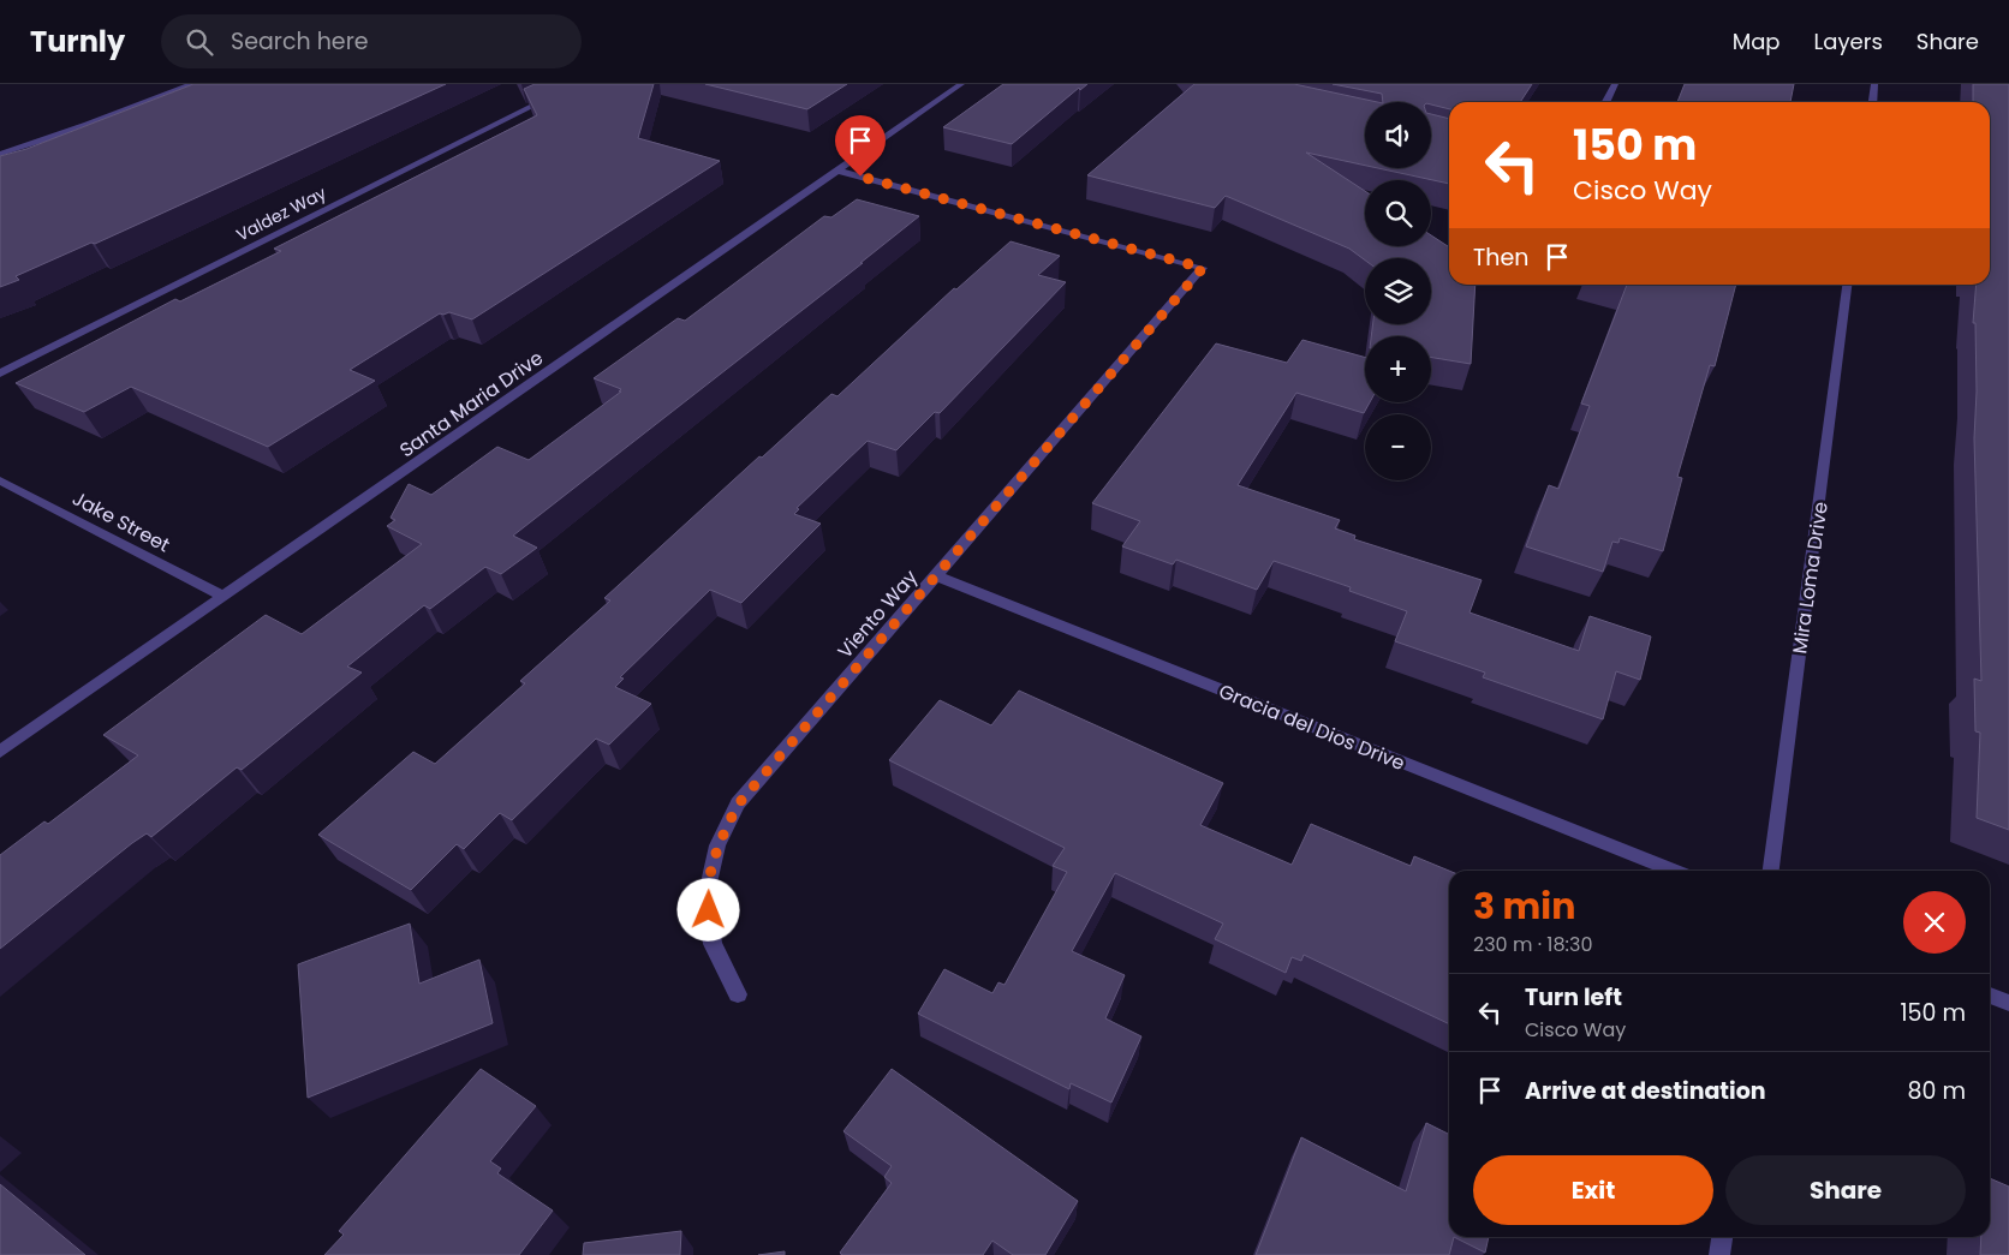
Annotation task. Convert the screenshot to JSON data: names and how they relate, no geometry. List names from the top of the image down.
{
  "streets": {
    "street": [
      "Valdez Way",
      "Santa Maria Drive",
      "Jake Street",
      "Mira Loma Drive",
      "Viento Way",
      "Gracia del Dios Drive"
    ]
  },
  "crossings": [
    ["Santa Maria Drive", "Jake Street"],
    ["Santa Maria Drive", "Viento Way"],
    ["Viento Way", "Gracia del Dios Drive"]
  ],
  "page": {
    "header": "Turnly",
    "search": "Search here",
    "nav": ["Map", "Layers", "Share"],
    "map_buttons": ["+", "−"],
    "turn": ["150 m", "Cisco Way"],
    "then": "Then",
    "heading": ["3 min", "230 m · 18:30"],
    "list": [
      {
        "name": "Turn left",
        "note": "Cisco Way",
        "value": "150 m"
      },
      {
        "name": "Arrive at destination",
        "value": "80 m"
      }
    ],
    "buttons": ["Exit", "Share"]
  }
}
